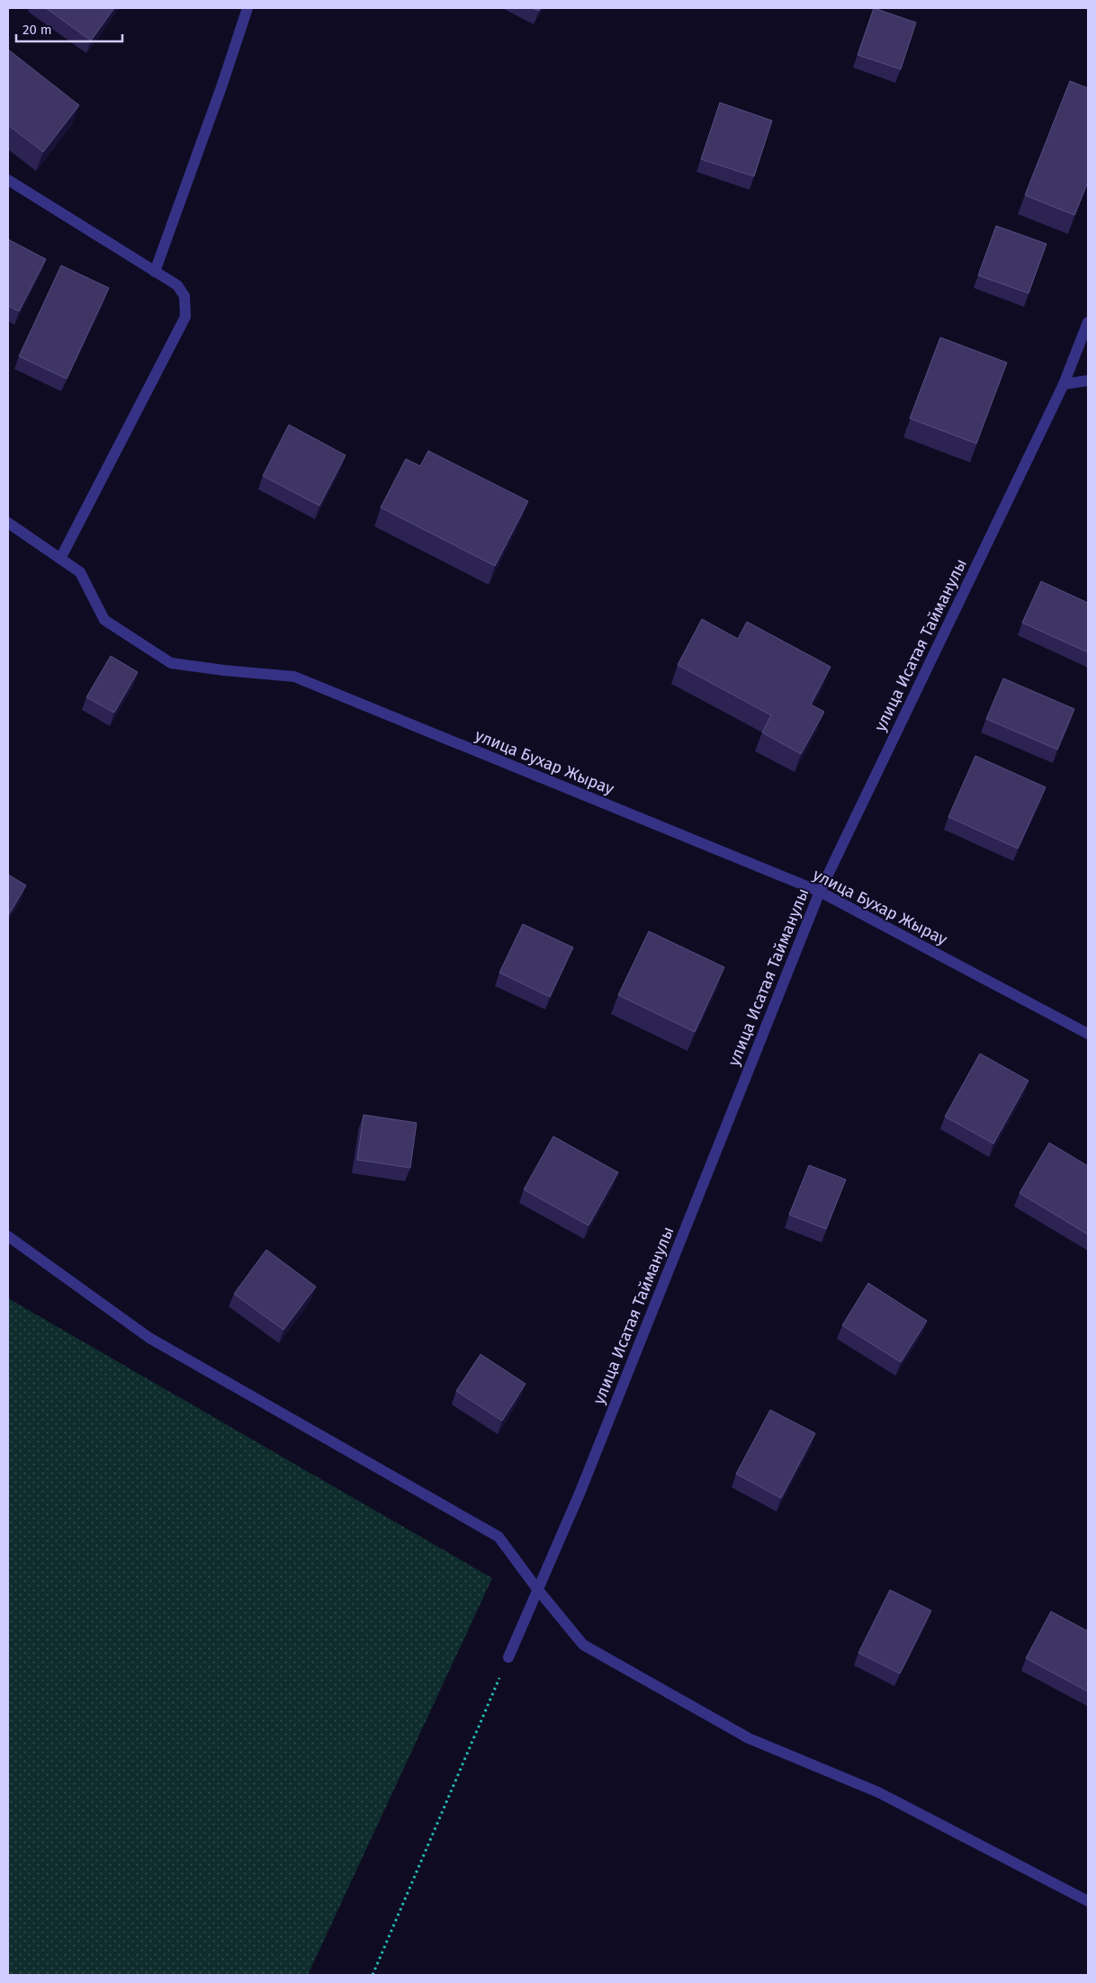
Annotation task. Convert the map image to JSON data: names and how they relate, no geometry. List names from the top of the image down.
{
  "streets": {
    "street": ["улица Исатая Тайманулы", "улица Бухар Жырау"]
  },
  "crossings": [
    ["улица Исатая Тайманулы", "улица Бухар Жырау"]
  ],
  "scale_bar": "20 m"
}
